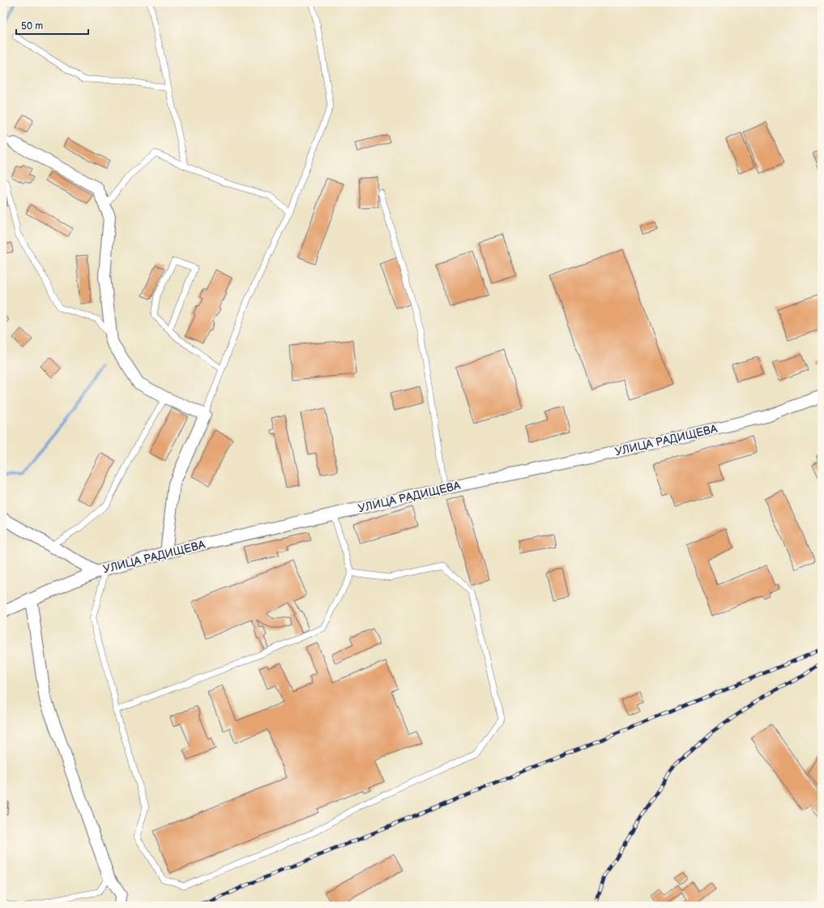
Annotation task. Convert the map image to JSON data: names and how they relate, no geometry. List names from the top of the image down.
{
  "streets": {
    "street": ["УЛИЦА РАДИЩЕВА"]
  },
  "scale_bar": "50 m"
}
